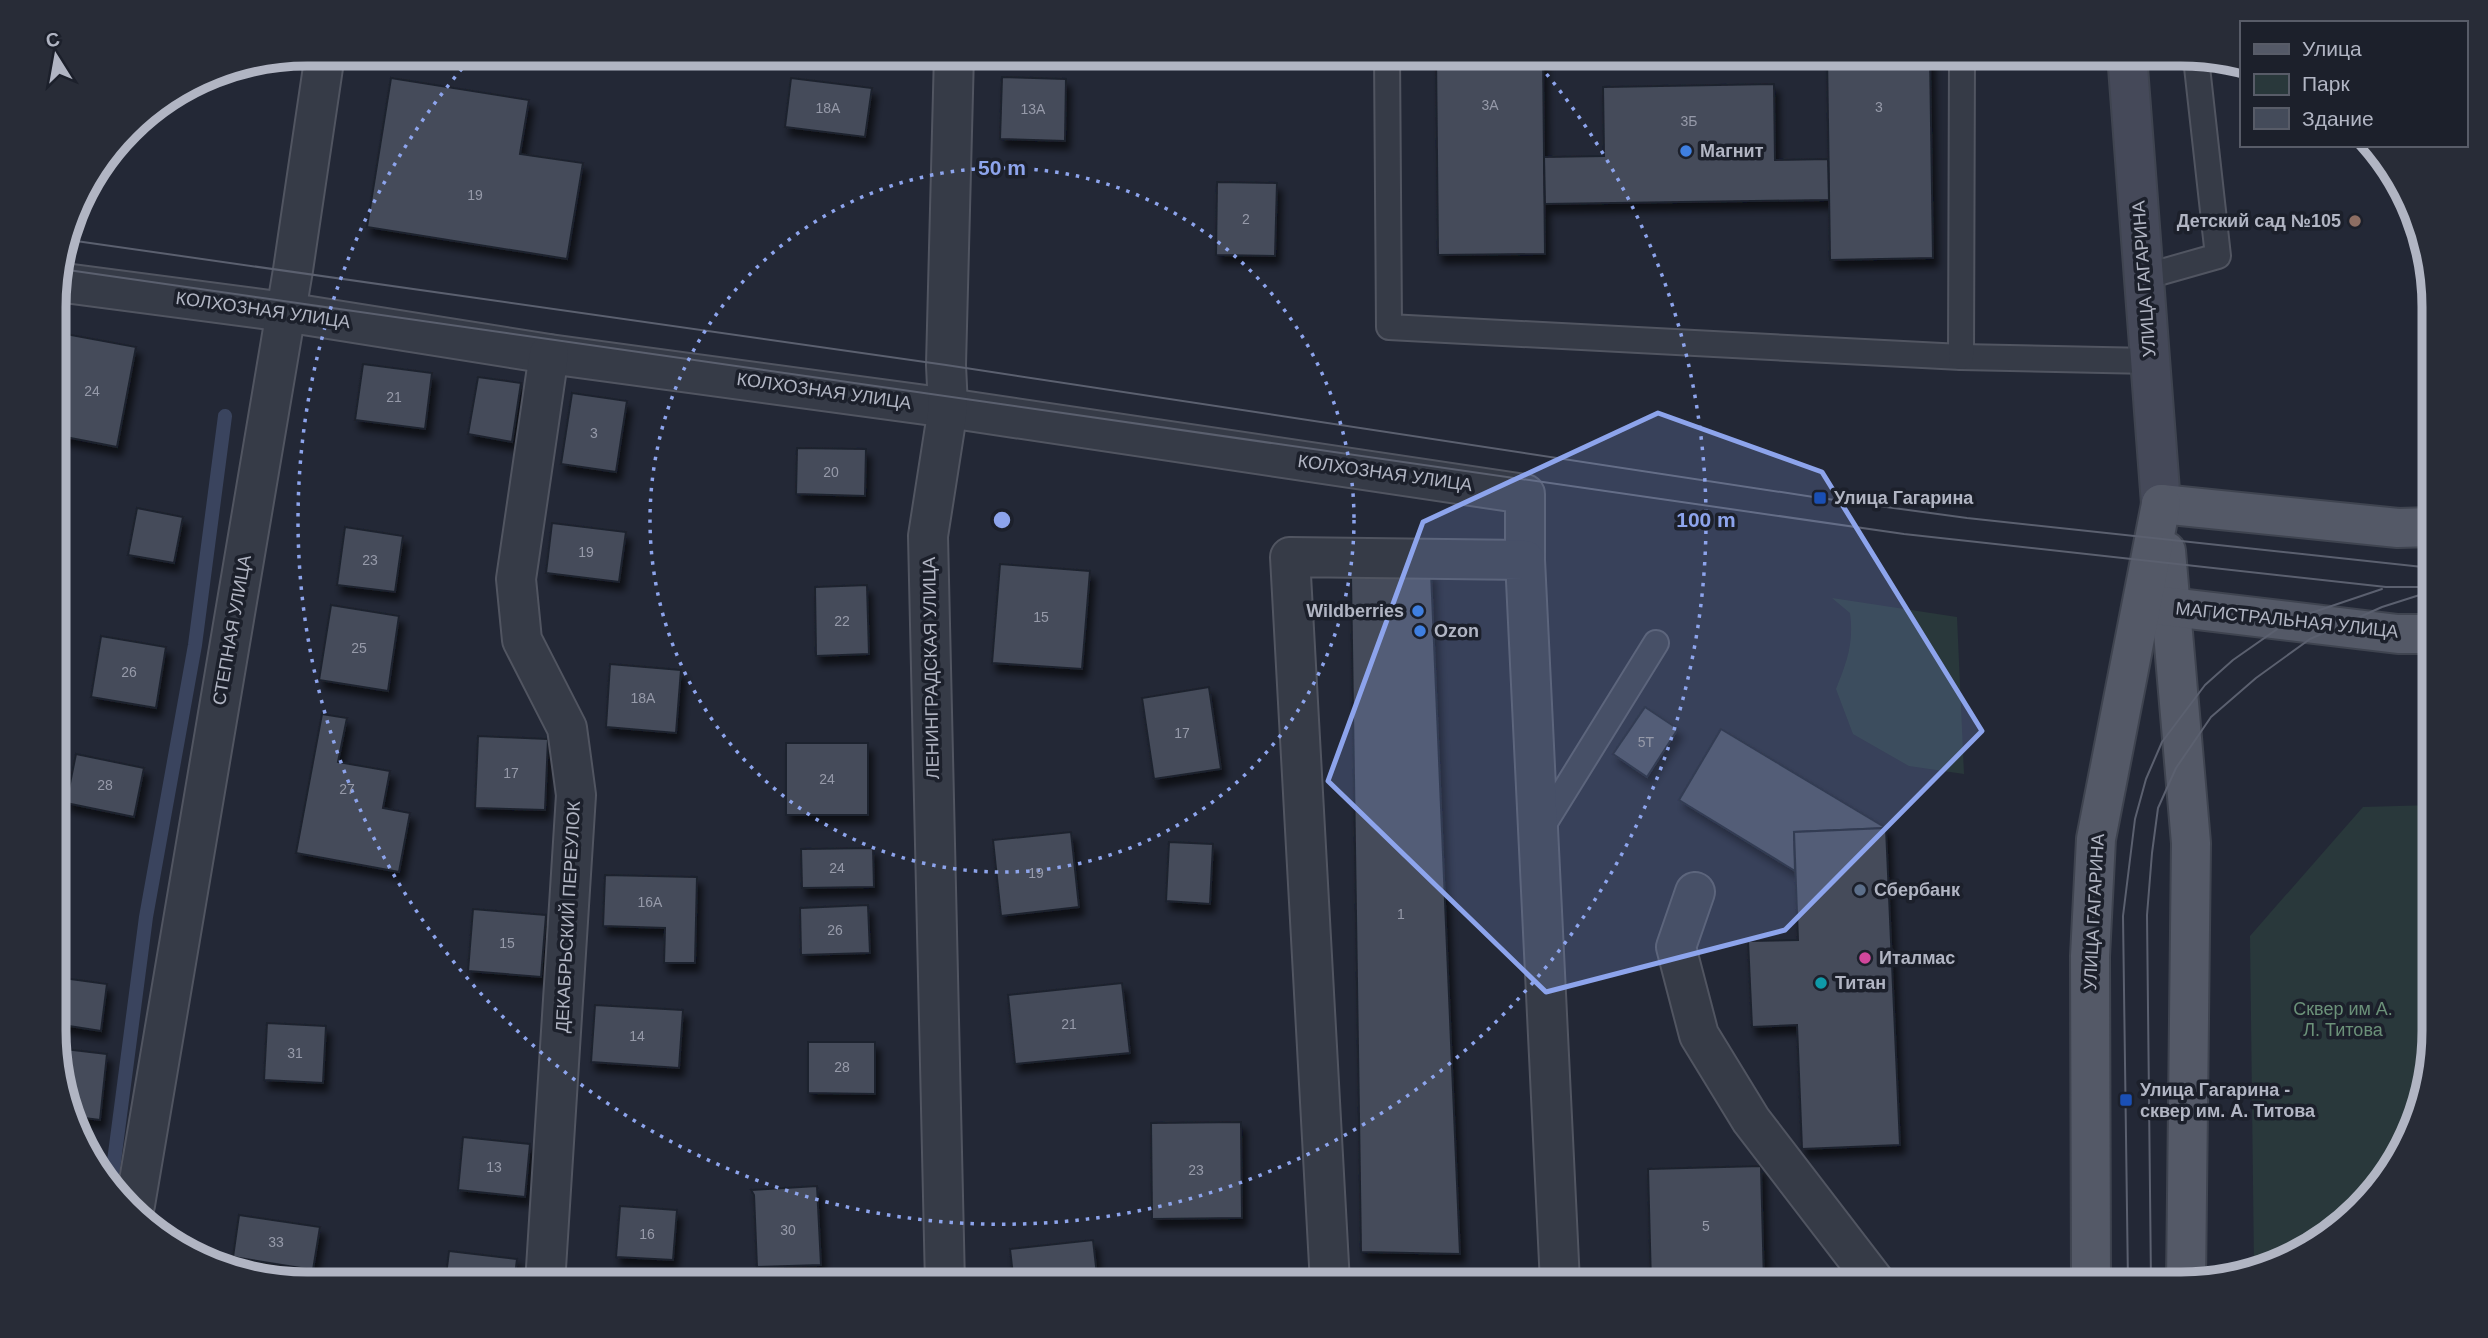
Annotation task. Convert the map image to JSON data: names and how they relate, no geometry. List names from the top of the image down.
{
  "streets": {
    "main road": ["УЛИЦА ГАГАРИНА", "МАГИСТРАЛЬНАЯ УЛИЦА"],
    "street": [
      "КОЛХОЗНАЯ УЛИЦА",
      "СТЕПНАЯ УЛИЦА",
      "ЛЕНИНГРАДСКАЯ УЛИЦА",
      "ДЕКАБРЬСКИЙ ПЕРЕУЛОК"
    ]
  },
  "crossings": [
    ["УЛИЦА ГАГАРИНА", "МАГИСТРАЛЬНАЯ УЛИЦА"],
    ["КОЛХОЗНАЯ УЛИЦА", "СТЕПНАЯ УЛИЦА"],
    ["КОЛХОЗНАЯ УЛИЦА", "ЛЕНИНГРАДСКАЯ УЛИЦА"],
    ["КОЛХОЗНАЯ УЛИЦА", "ДЕКАБРЬСКИЙ ПЕРЕУЛОК"]
  ],
  "parks": ["Сквер им А. Л. Титова"],
  "places": {
    "other": [
      "Магнит",
      "Детский сад №105",
      "Wildberries",
      "Ozon",
      "Сбербанк",
      "Италмас",
      "Титан"
    ],
    "transit": ["Улица Гагарина", "Улица Гагарина - сквер им. А. Титова"]
  },
  "house_numbers": [
    "3А",
    "3",
    "18А",
    "13А",
    "3Б",
    "19",
    "2",
    "24",
    "21",
    "3",
    "20",
    "19",
    "23",
    "15",
    "22",
    "25",
    "26",
    "18А",
    "17",
    "5Т",
    "17",
    "24",
    "28",
    "27",
    "24",
    "19",
    "16А",
    "1",
    "26",
    "15",
    "21",
    "14",
    "31",
    "28",
    "13",
    "23",
    "5",
    "30",
    "16",
    "33"
  ],
  "legend": ["Улица", "Парк", "Здание"],
  "north": "top",
  "rings": ["50 m", "100 m"]
}
